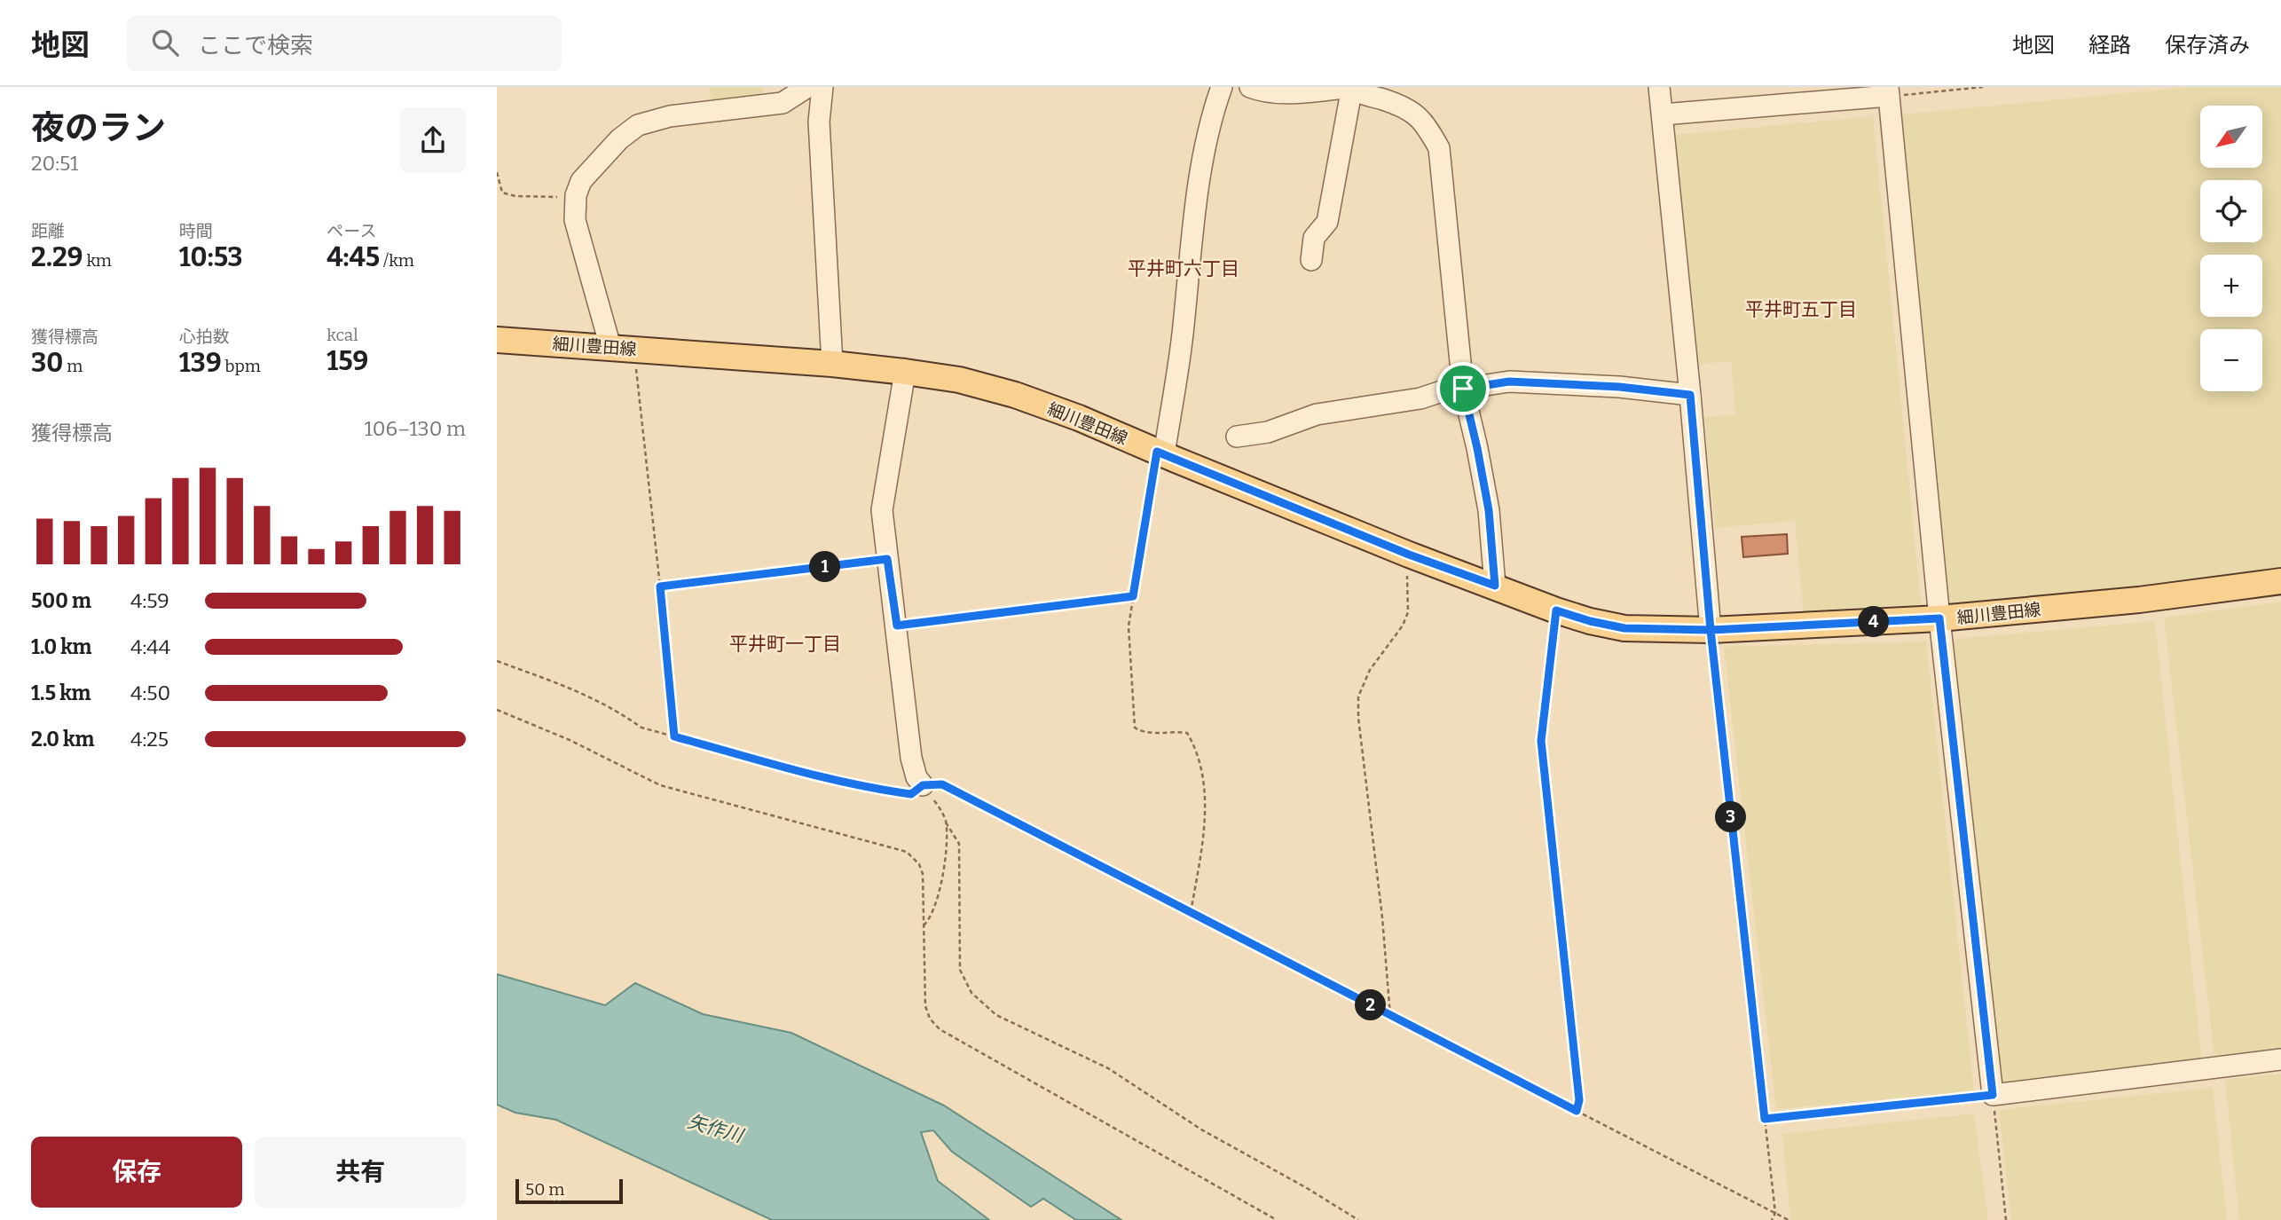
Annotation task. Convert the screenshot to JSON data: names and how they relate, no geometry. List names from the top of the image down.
{
  "streets": {
    "main road": ["細川豊田線"]
  },
  "districts": ["平井町六丁目", "平井町五丁目", "平井町一丁目"],
  "water": ["矢作川"],
  "scale_bar": "50 m",
  "north": "bottom left",
  "page": {
    "header": "地図",
    "search": "ここで検索",
    "nav": ["地図", "経路", "保存済み"],
    "heading": ["夜のラン", "20:51"],
    "map_buttons": ["+", "−"],
    "stats": [
      ["距離", "2.29 km"],
      ["時間", "10:53"],
      ["ペース", "4:45 /km"],
      ["獲得標高", "30 m"],
      ["心拍数", "139 bpm"],
      ["kcal", "159"]
    ],
    "chart": ["獲得標高", "106–130 m"],
    "pins": [
      "1",
      "4",
      "3",
      "2"
    ],
    "list": [
      {
        "name": "500 m",
        "note": "4:59"
      },
      {
        "name": "1.0 km",
        "note": "4:44"
      },
      {
        "name": "1.5 km",
        "note": "4:50"
      },
      {
        "name": "2.0 km",
        "note": "4:25"
      }
    ],
    "buttons": ["保存", "共有"],
    "scale": "50 m"
  }
}
